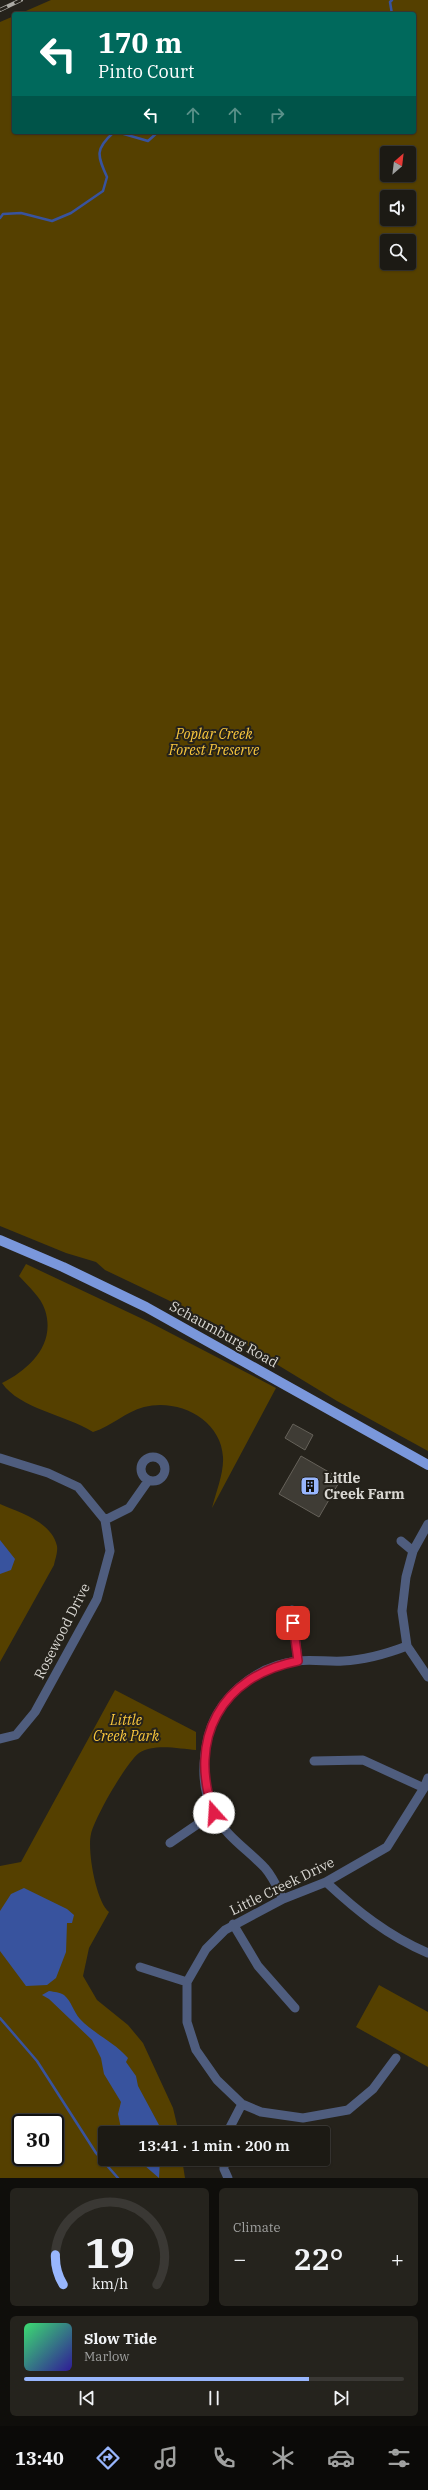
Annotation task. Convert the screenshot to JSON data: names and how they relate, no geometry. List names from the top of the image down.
{
  "streets": {
    "main road": ["Schaumburg Road"],
    "street": ["Rosewood Drive", "Little Creek Drive"]
  },
  "parks": ["Poplar Creek Forest Preserve", "Little Creek Park"],
  "places": {
    "building": ["Little Creek Farm"]
  },
  "north": "top right",
  "page": {
    "turn": ["170 m", "Pinto Court"],
    "limit": "30",
    "trip": "13:41 · 1 min · 200 m",
    "tile": "Climate",
    "heat": ["−", "22°", "+"],
    "song": ["Slow Tide", "Marlow"],
    "tabs": "13:40",
    "gauge": ["19", "km/h"]
  }
}
